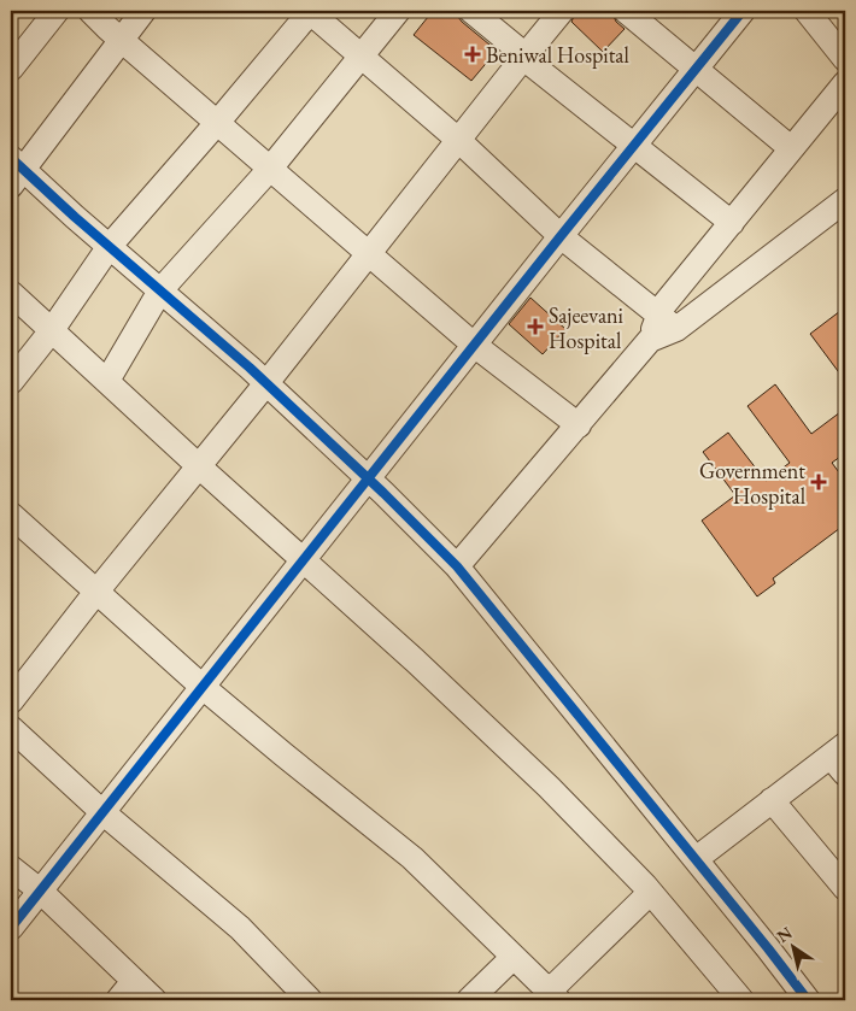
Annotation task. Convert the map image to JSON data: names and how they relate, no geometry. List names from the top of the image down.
{
  "places": {
    "health": ["Beniwal Hospital", "Sajeevani Hospital", "Government Hospital"]
  },
  "north": "top left"
}
